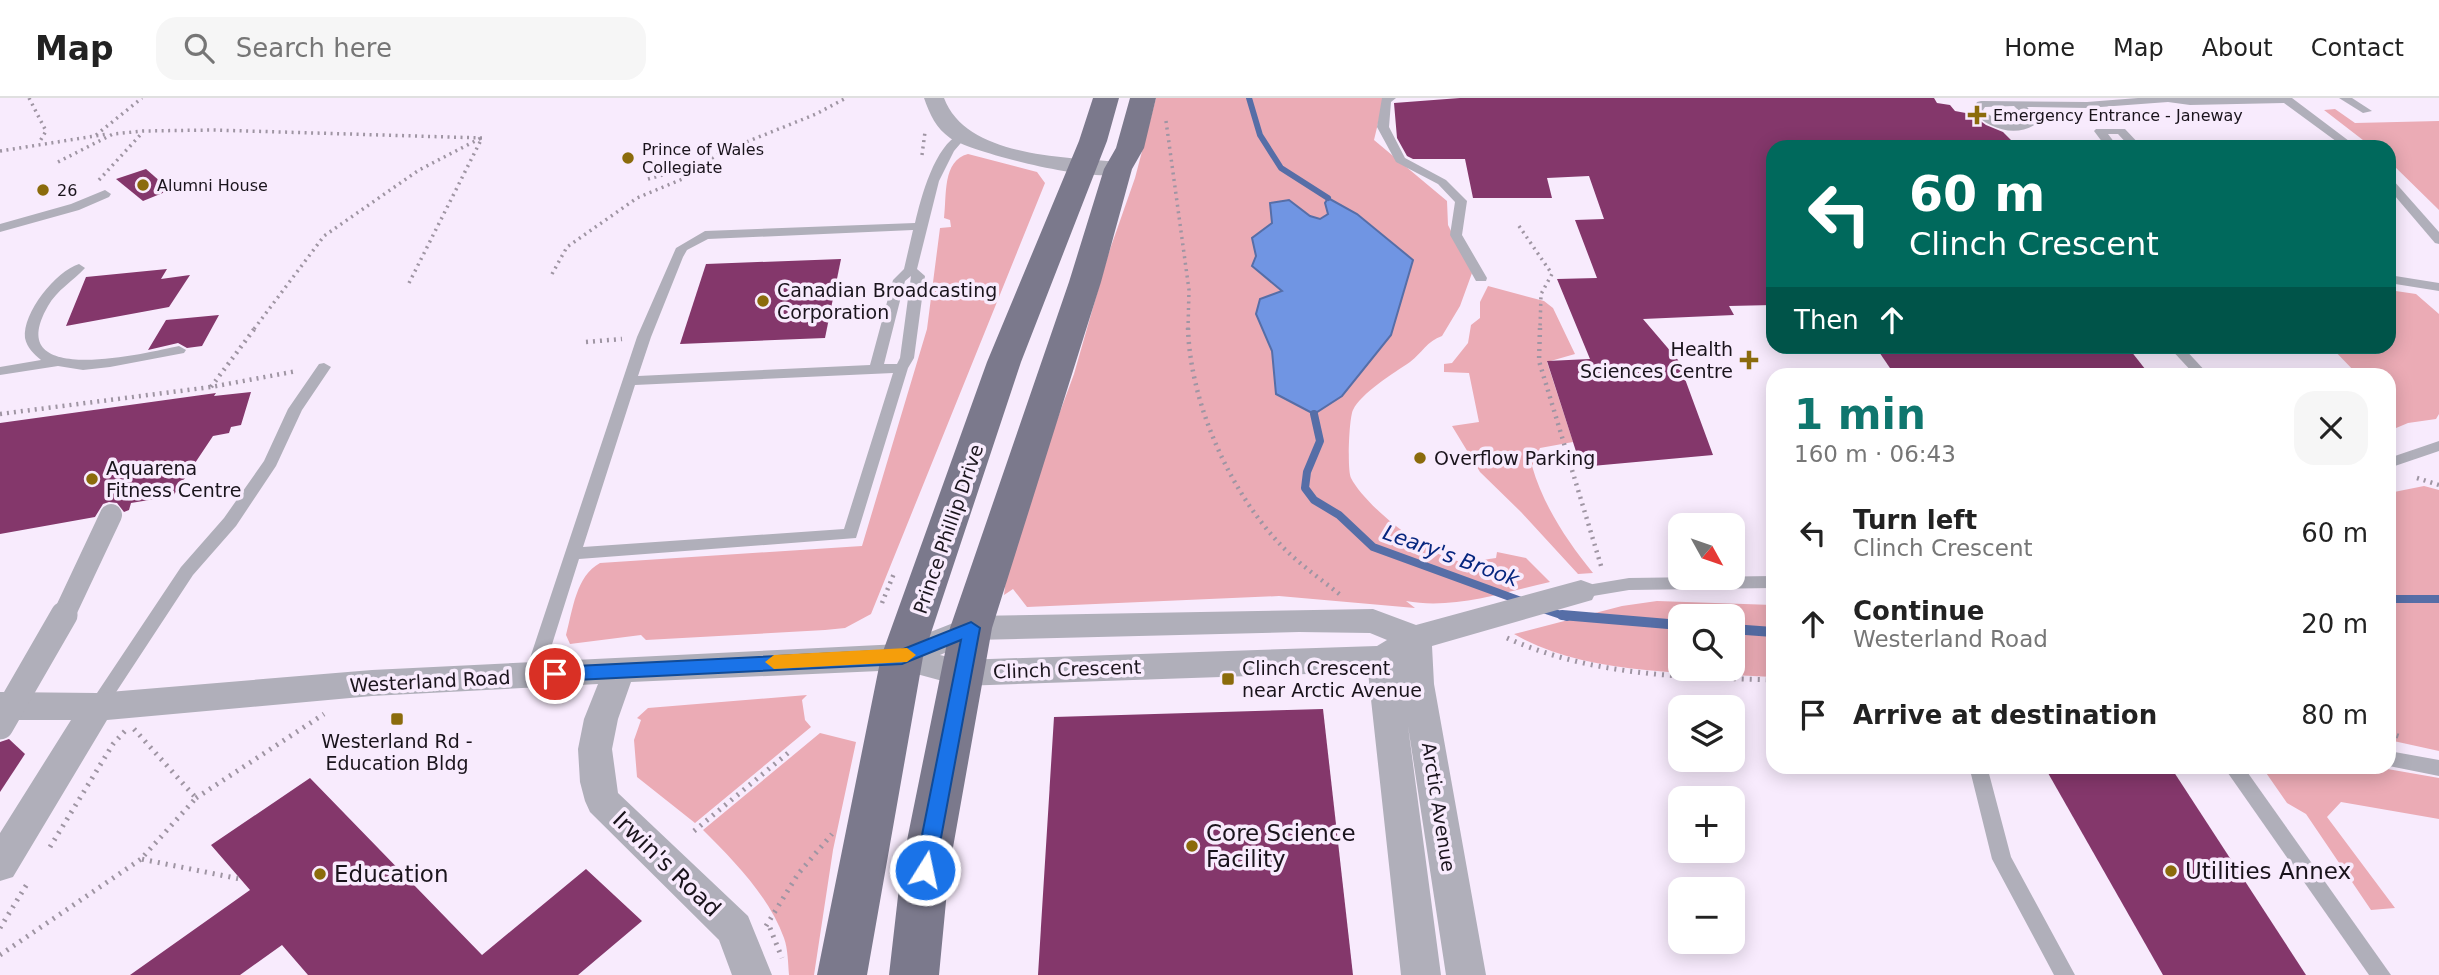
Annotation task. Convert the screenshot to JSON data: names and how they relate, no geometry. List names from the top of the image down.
{
  "streets": {
    "main road": ["Prince Phillip Drive"],
    "street": [
      "Clinch Crescent",
      "Westerland Road",
      "Arctic Avenue",
      "Irwin's Road"
    ]
  },
  "crossings": [
    ["Prince Phillip Drive", "Clinch Crescent"],
    ["Prince Phillip Drive", "Westerland Road"],
    ["Clinch Crescent", "Westerland Road"],
    ["Clinch Crescent", "Arctic Avenue"],
    ["Westerland Road", "Irwin's Road"]
  ],
  "water": ["Leary's Brook"],
  "places": {
    "health": ["Emergency Entrance - Janeway", "Health Sciences Centre"],
    "other": [
      "Prince of Wales Collegiate",
      "Alumni House",
      "26",
      "Canadian Broadcasting Corporation",
      "Overflow Parking",
      "Aquarena Fitness Centre",
      "Core Science Facility",
      "Utilities Annex",
      "Education"
    ],
    "transit": ["Clinch Crescent near Arctic Avenue", "Westerland Rd - Education Bldg"]
  },
  "north": "bottom right",
  "page": {
    "header": "Map",
    "search": "Search here",
    "nav": [
      "Home",
      "Map",
      "About",
      "Contact"
    ],
    "turn": ["60 m", "Clinch Crescent"],
    "then": "Then",
    "heading": ["1 min", "160 m · 06:43"],
    "list": [
      {
        "name": "Turn left",
        "note": "Clinch Crescent",
        "value": "60 m"
      },
      {
        "name": "Continue",
        "note": "Westerland Road",
        "value": "20 m"
      },
      {
        "name": "Arrive at destination",
        "value": "80 m"
      }
    ],
    "map_buttons": ["+", "−"]
  }
}
